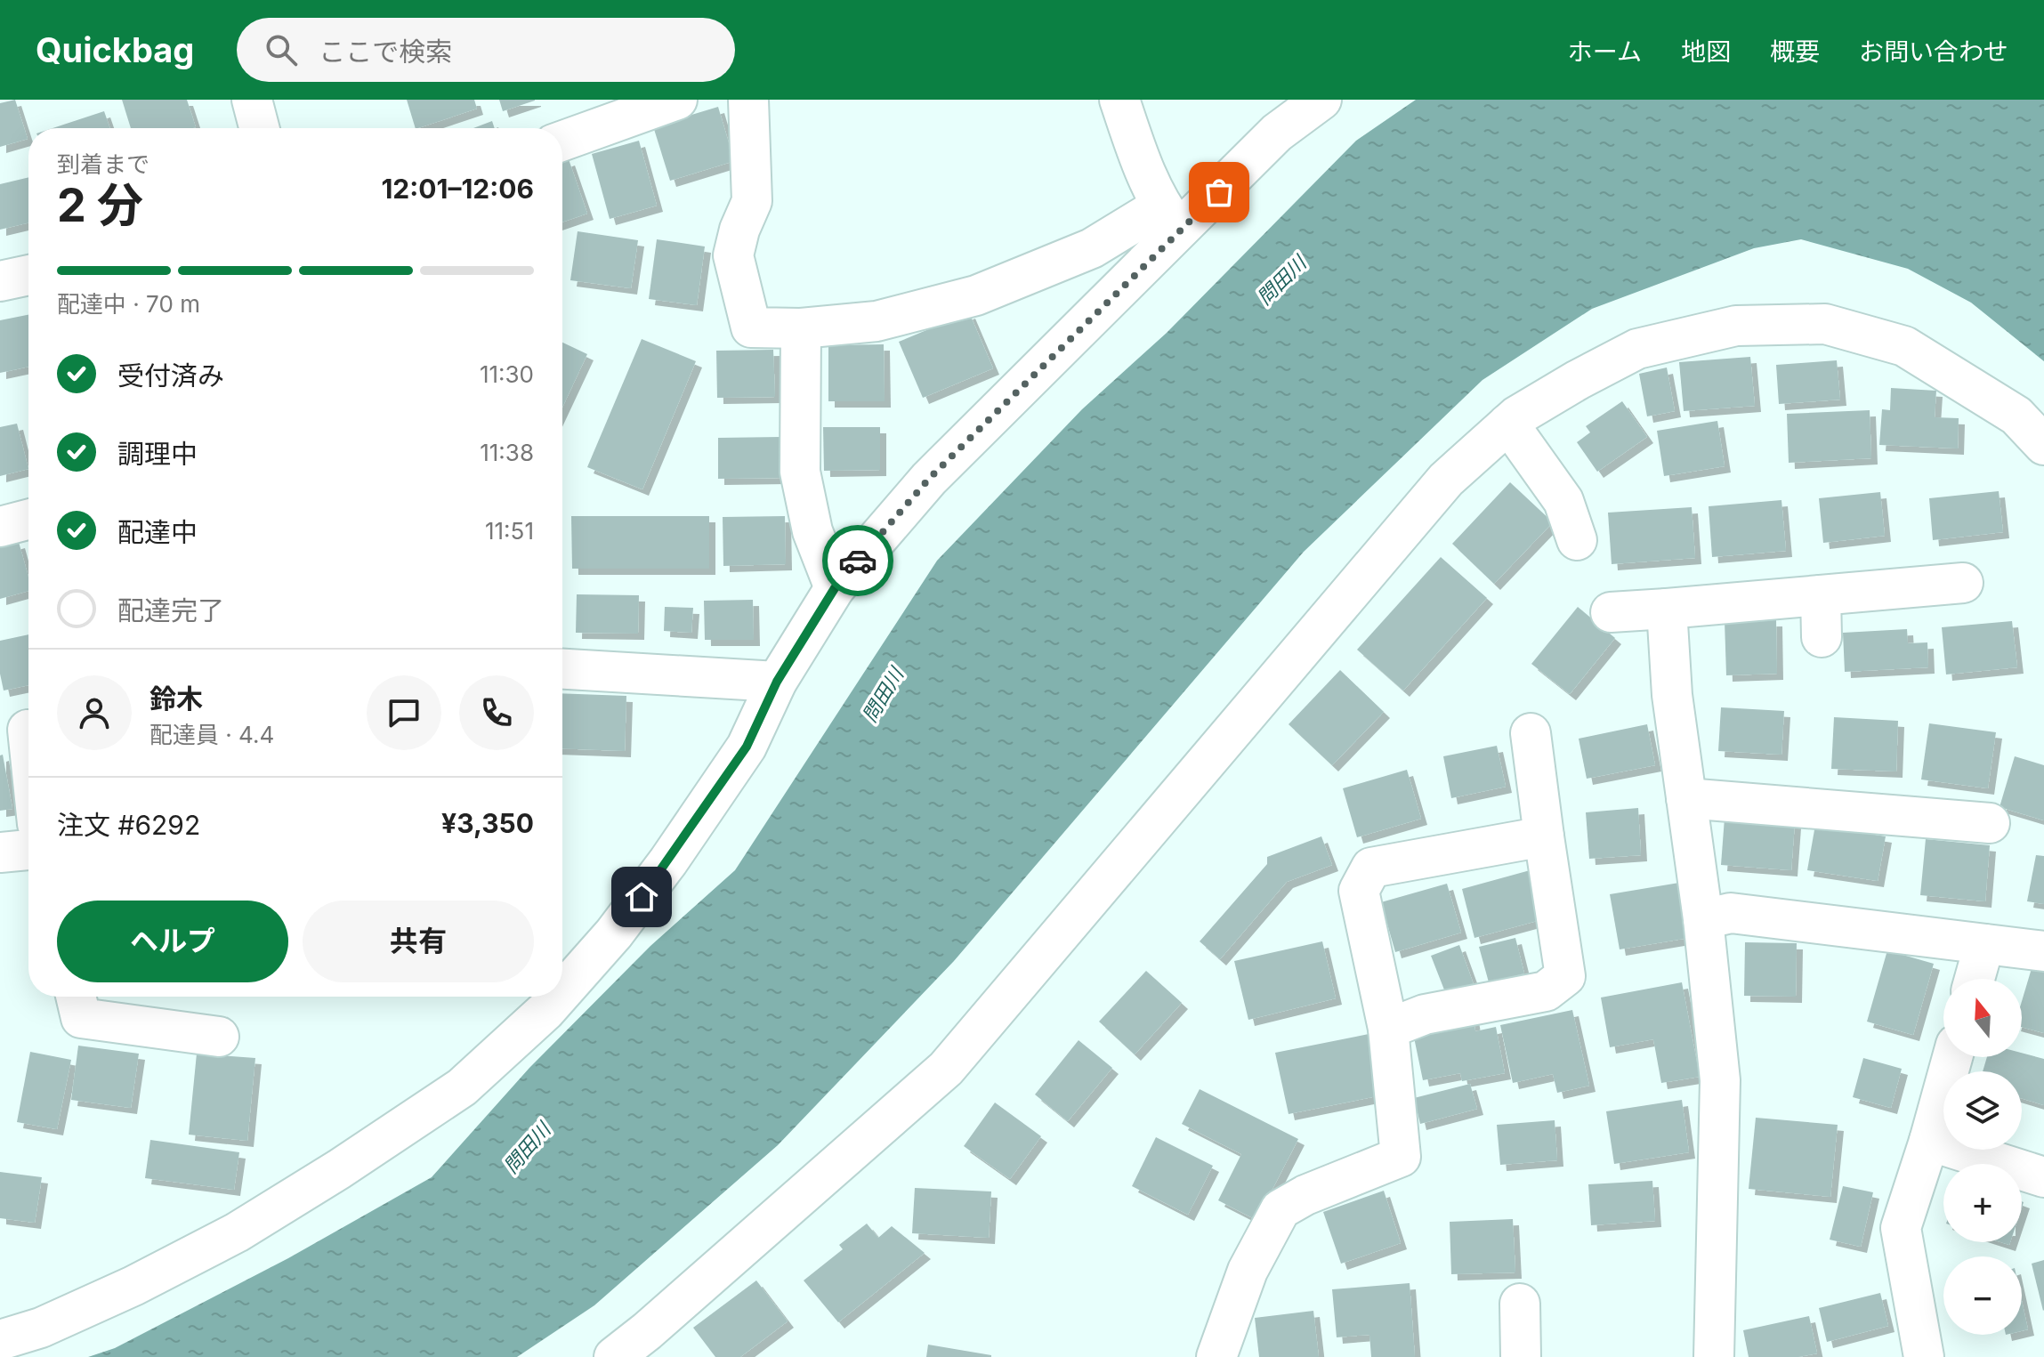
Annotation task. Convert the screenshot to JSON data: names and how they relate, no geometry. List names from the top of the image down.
{
  "water": ["問田川"],
  "north": "top",
  "page": {
    "header": "Quickbag",
    "search": "ここで検索",
    "nav": [
      "ホーム",
      "地図",
      "概要",
      "お問い合わせ"
    ],
    "heading": ["2 分", "到着まで", "12:01–12:06"],
    "panel": [
      "鈴木",
      "配達員 · 4.4",
      "注文 #6292",
      "¥3,350"
    ],
    "bar": "配達中 · 70 m",
    "list": [
      ["受付済み", "11:30"],
      ["調理中", "11:38"],
      ["配達中", "11:51"],
      "配達完了"
    ],
    "buttons": ["ヘルプ", "共有"],
    "map_buttons": ["+", "−"]
  }
}
